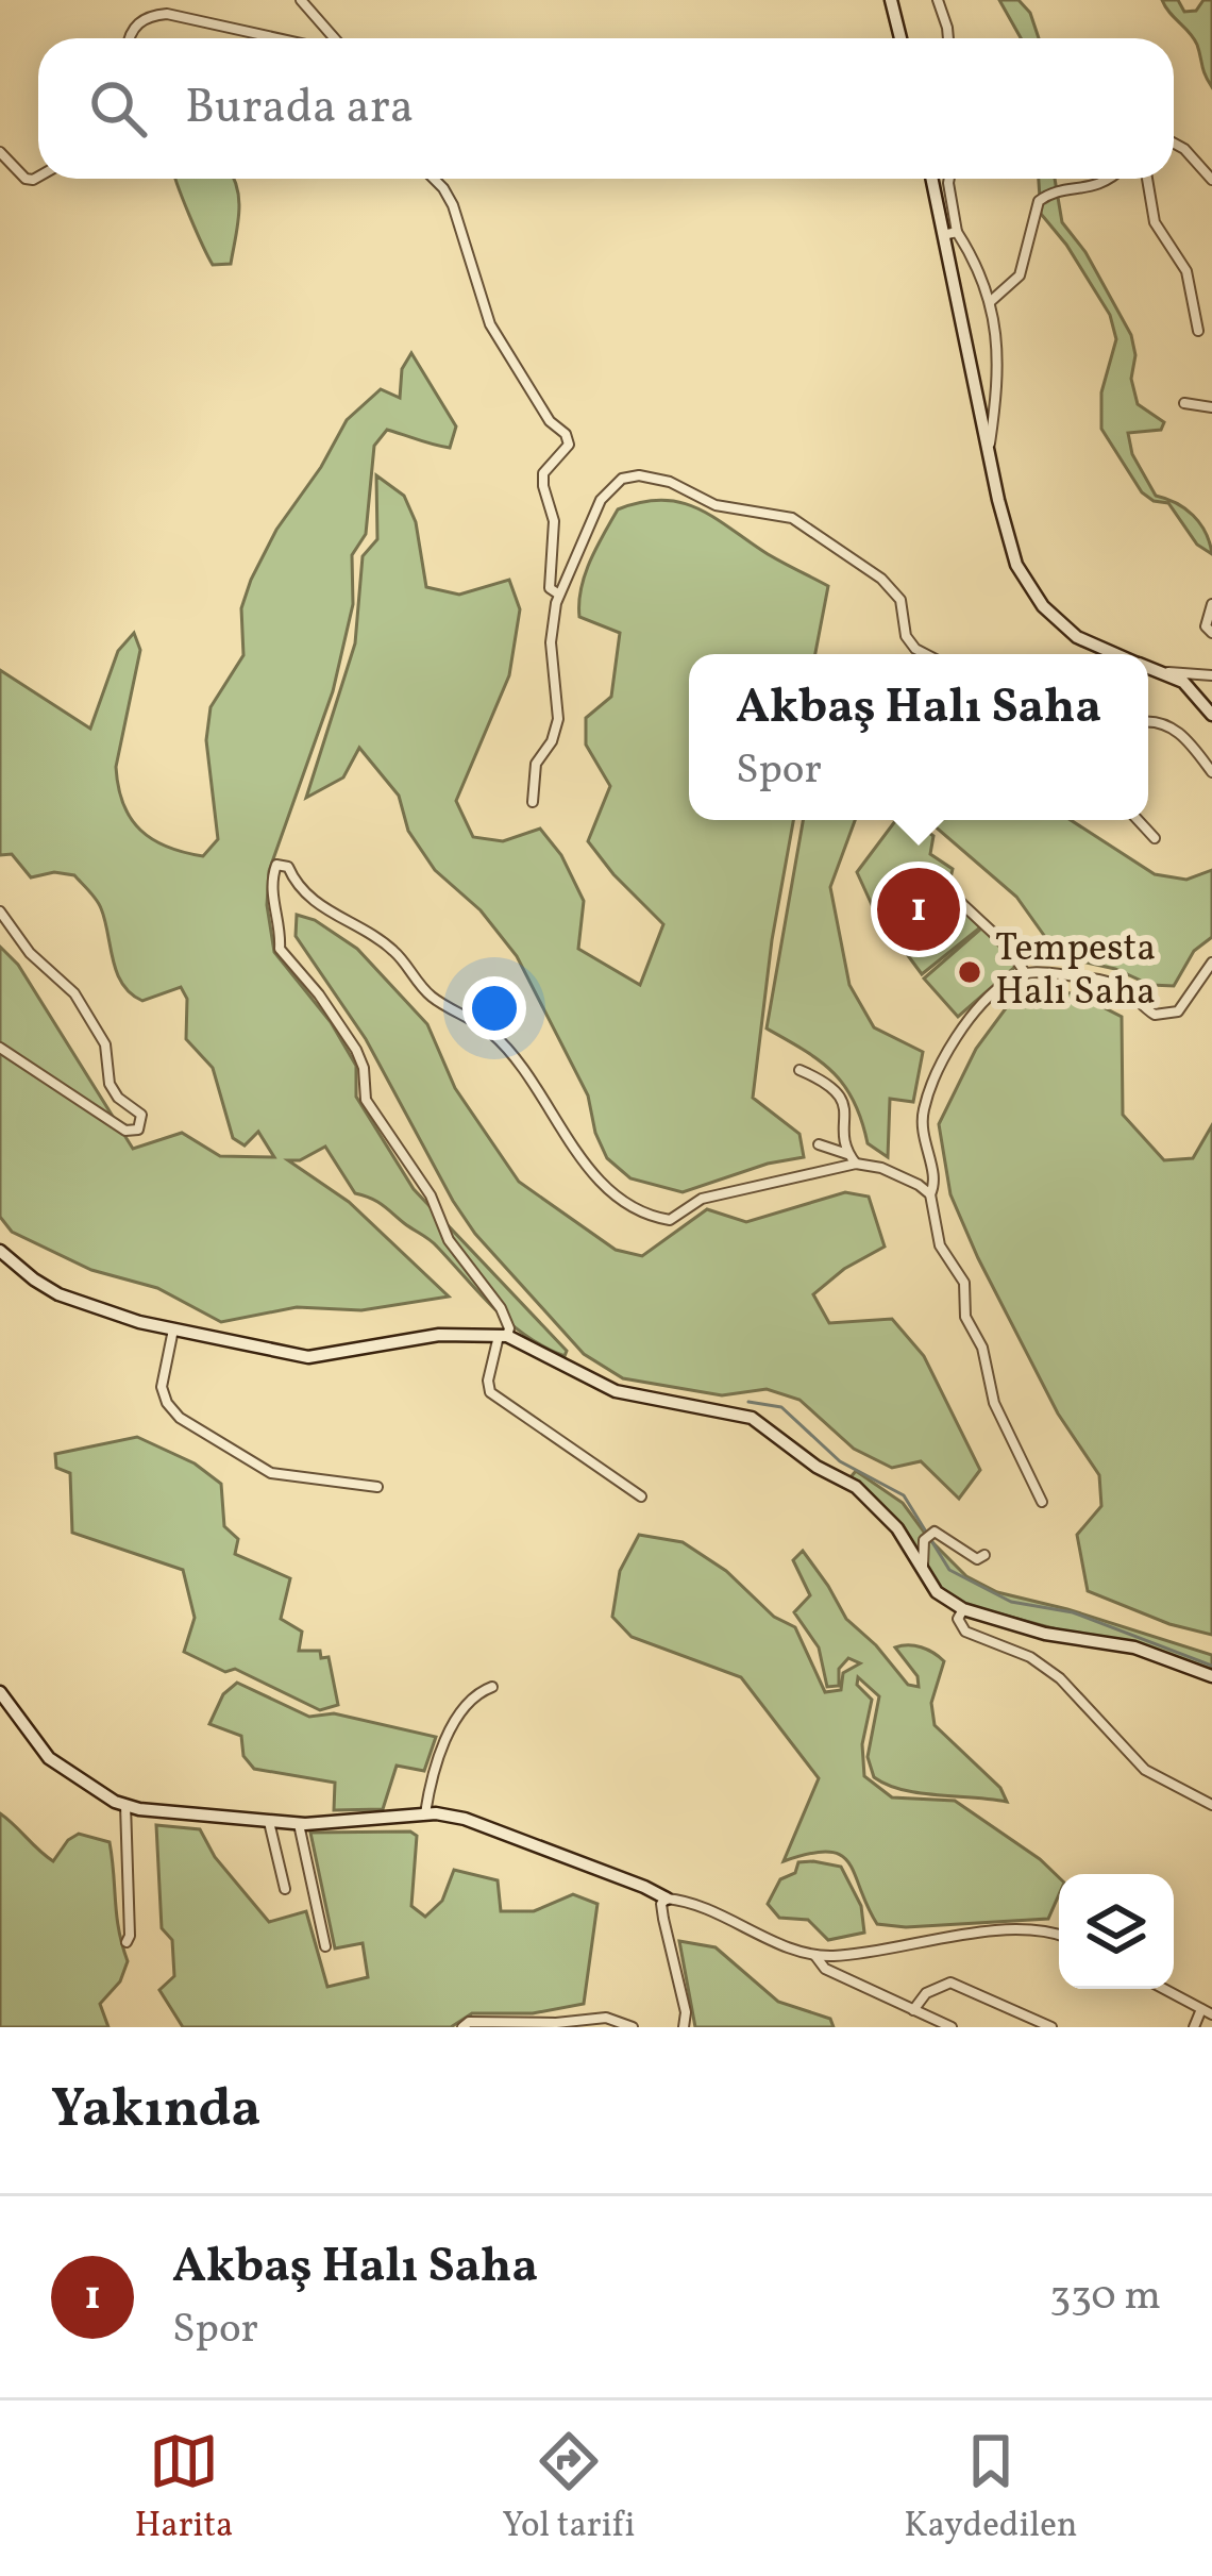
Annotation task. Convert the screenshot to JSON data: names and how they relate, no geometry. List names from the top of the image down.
{
  "places": ["Tempesta Halı Saha"],
  "page": {
    "search": "Burada ara",
    "popup": ["Akbaş Halı Saha", "Spor"],
    "pins": "1",
    "heading": "Yakında",
    "list": [
      {
        "mark": "1",
        "name": "Akbaş Halı Saha",
        "note": "Spor",
        "value": "330 m"
      }
    ],
    "nav": ["Harita", "Yol tarifi", "Kaydedilen"]
  }
}
